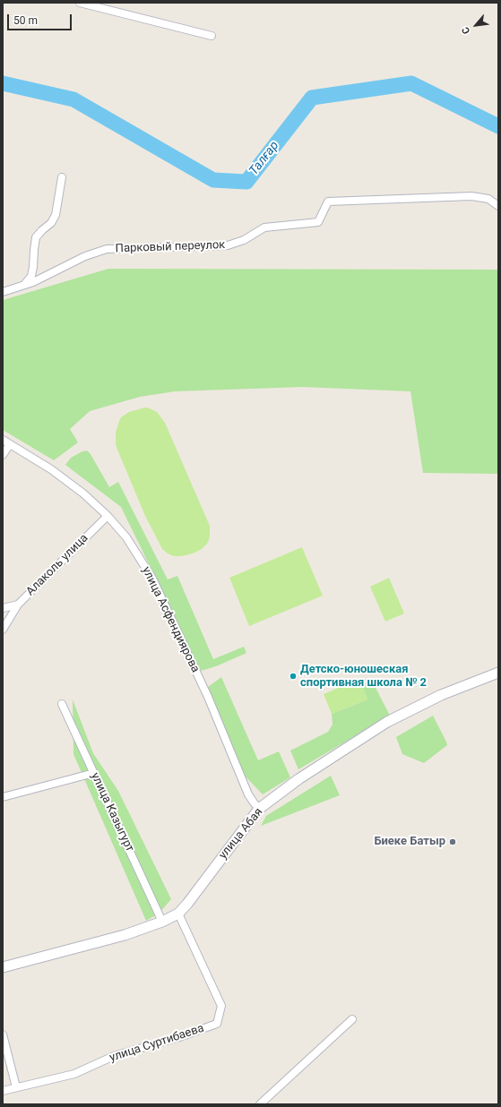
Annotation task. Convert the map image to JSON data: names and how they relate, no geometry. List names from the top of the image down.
{
  "streets": {
    "street": [
      "Парковый переулок",
      "Алаколь улица",
      "улица Асфендиярова",
      "улица Казыгурт",
      "улица Абая",
      "улица Суртибаева"
    ]
  },
  "crossings": [
    ["Алаколь улица", "улица Асфендиярова"],
    ["улица Асфендиярова", "улица Абая"],
    ["улица Казыгурт", "улица Абая"],
    ["улица Абая", "улица Суртибаева"]
  ],
  "water": ["Талғар"],
  "places": ["Детско-юношеская спортивная школа № 2", "Биеке Батыр"],
  "scale_bar": "50 m",
  "north": "bottom left"
}
